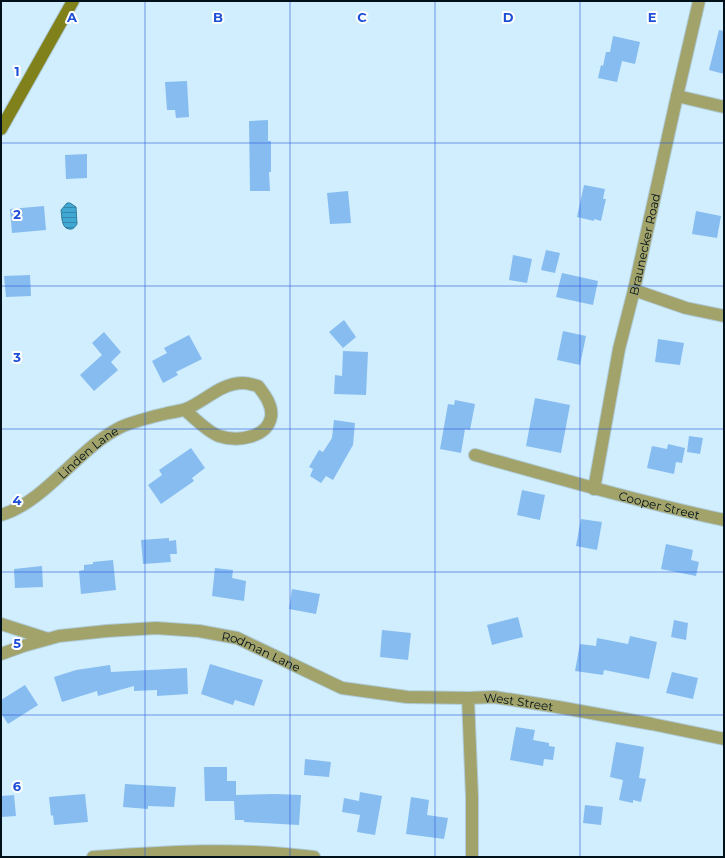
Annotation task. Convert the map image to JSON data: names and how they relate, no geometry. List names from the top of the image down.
{
  "streets": {
    "street": [
      "Braunecker Road",
      "Linden Lane",
      "Cooper Street",
      "Rodman Lane",
      "West Street"
    ]
  },
  "crossings": [
    ["Braunecker Road", "Cooper Street"],
    ["Rodman Lane", "West Street"]
  ],
  "grid": {
    "columns": [
      "A",
      "B",
      "C",
      "D",
      "E"
    ],
    "rows": [
      "1",
      "2",
      "3",
      "4",
      "5",
      "6"
    ]
  }
}
